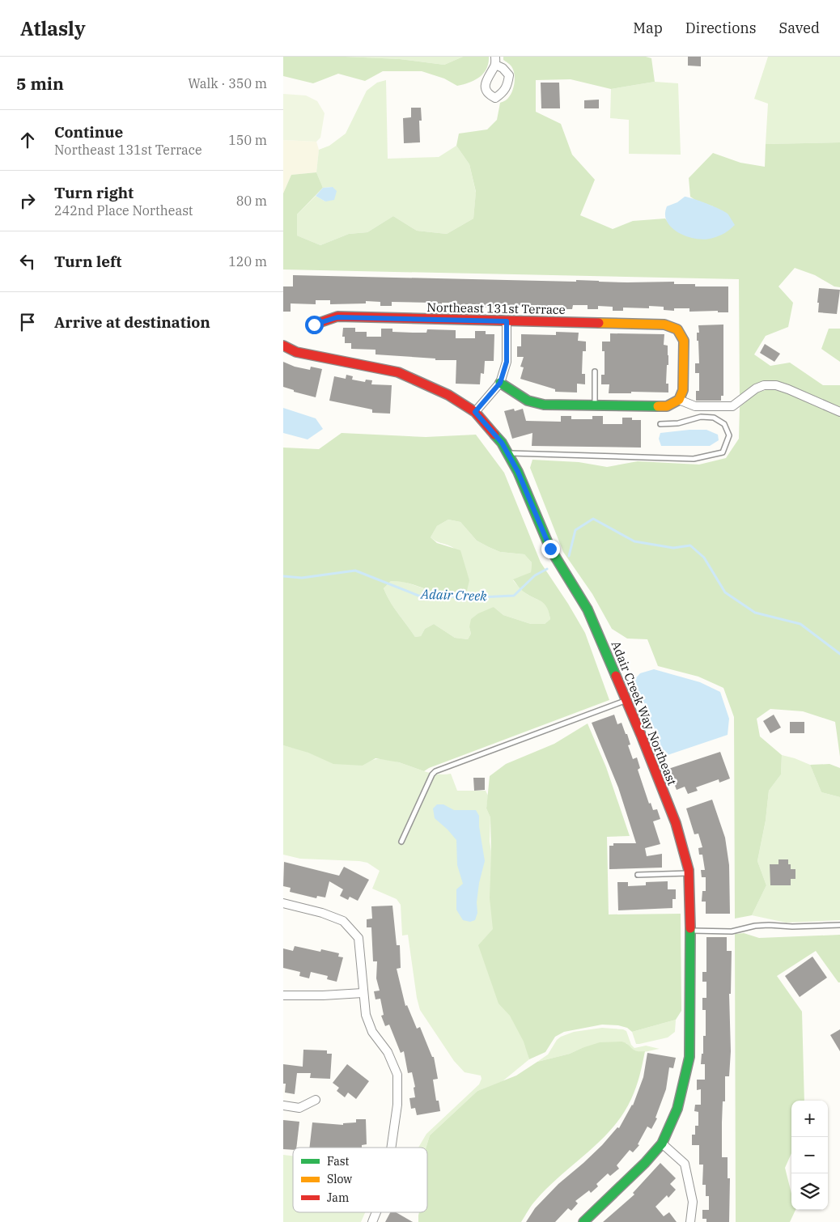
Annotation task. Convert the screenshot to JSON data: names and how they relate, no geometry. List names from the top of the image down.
{
  "streets": {
    "street": ["Northeast 131st Terrace", "Adair Creek Way Northeast"]
  },
  "water": ["Adair Creek"],
  "legend": ["Fast", "Slow", "Jam"],
  "page": {
    "header": "Atlasly",
    "nav": ["Map", "Directions", "Saved"],
    "heading": ["5 min", "Walk · 350 m"],
    "list": [
      ["Continue", "Northeast 131st Terrace", "150 m"],
      ["Turn right", "242nd Place Northeast", "80 m"],
      ["Turn left", "120 m"],
      "Arrive at destination"
    ],
    "map_buttons": ["+", "−"]
  }
}
